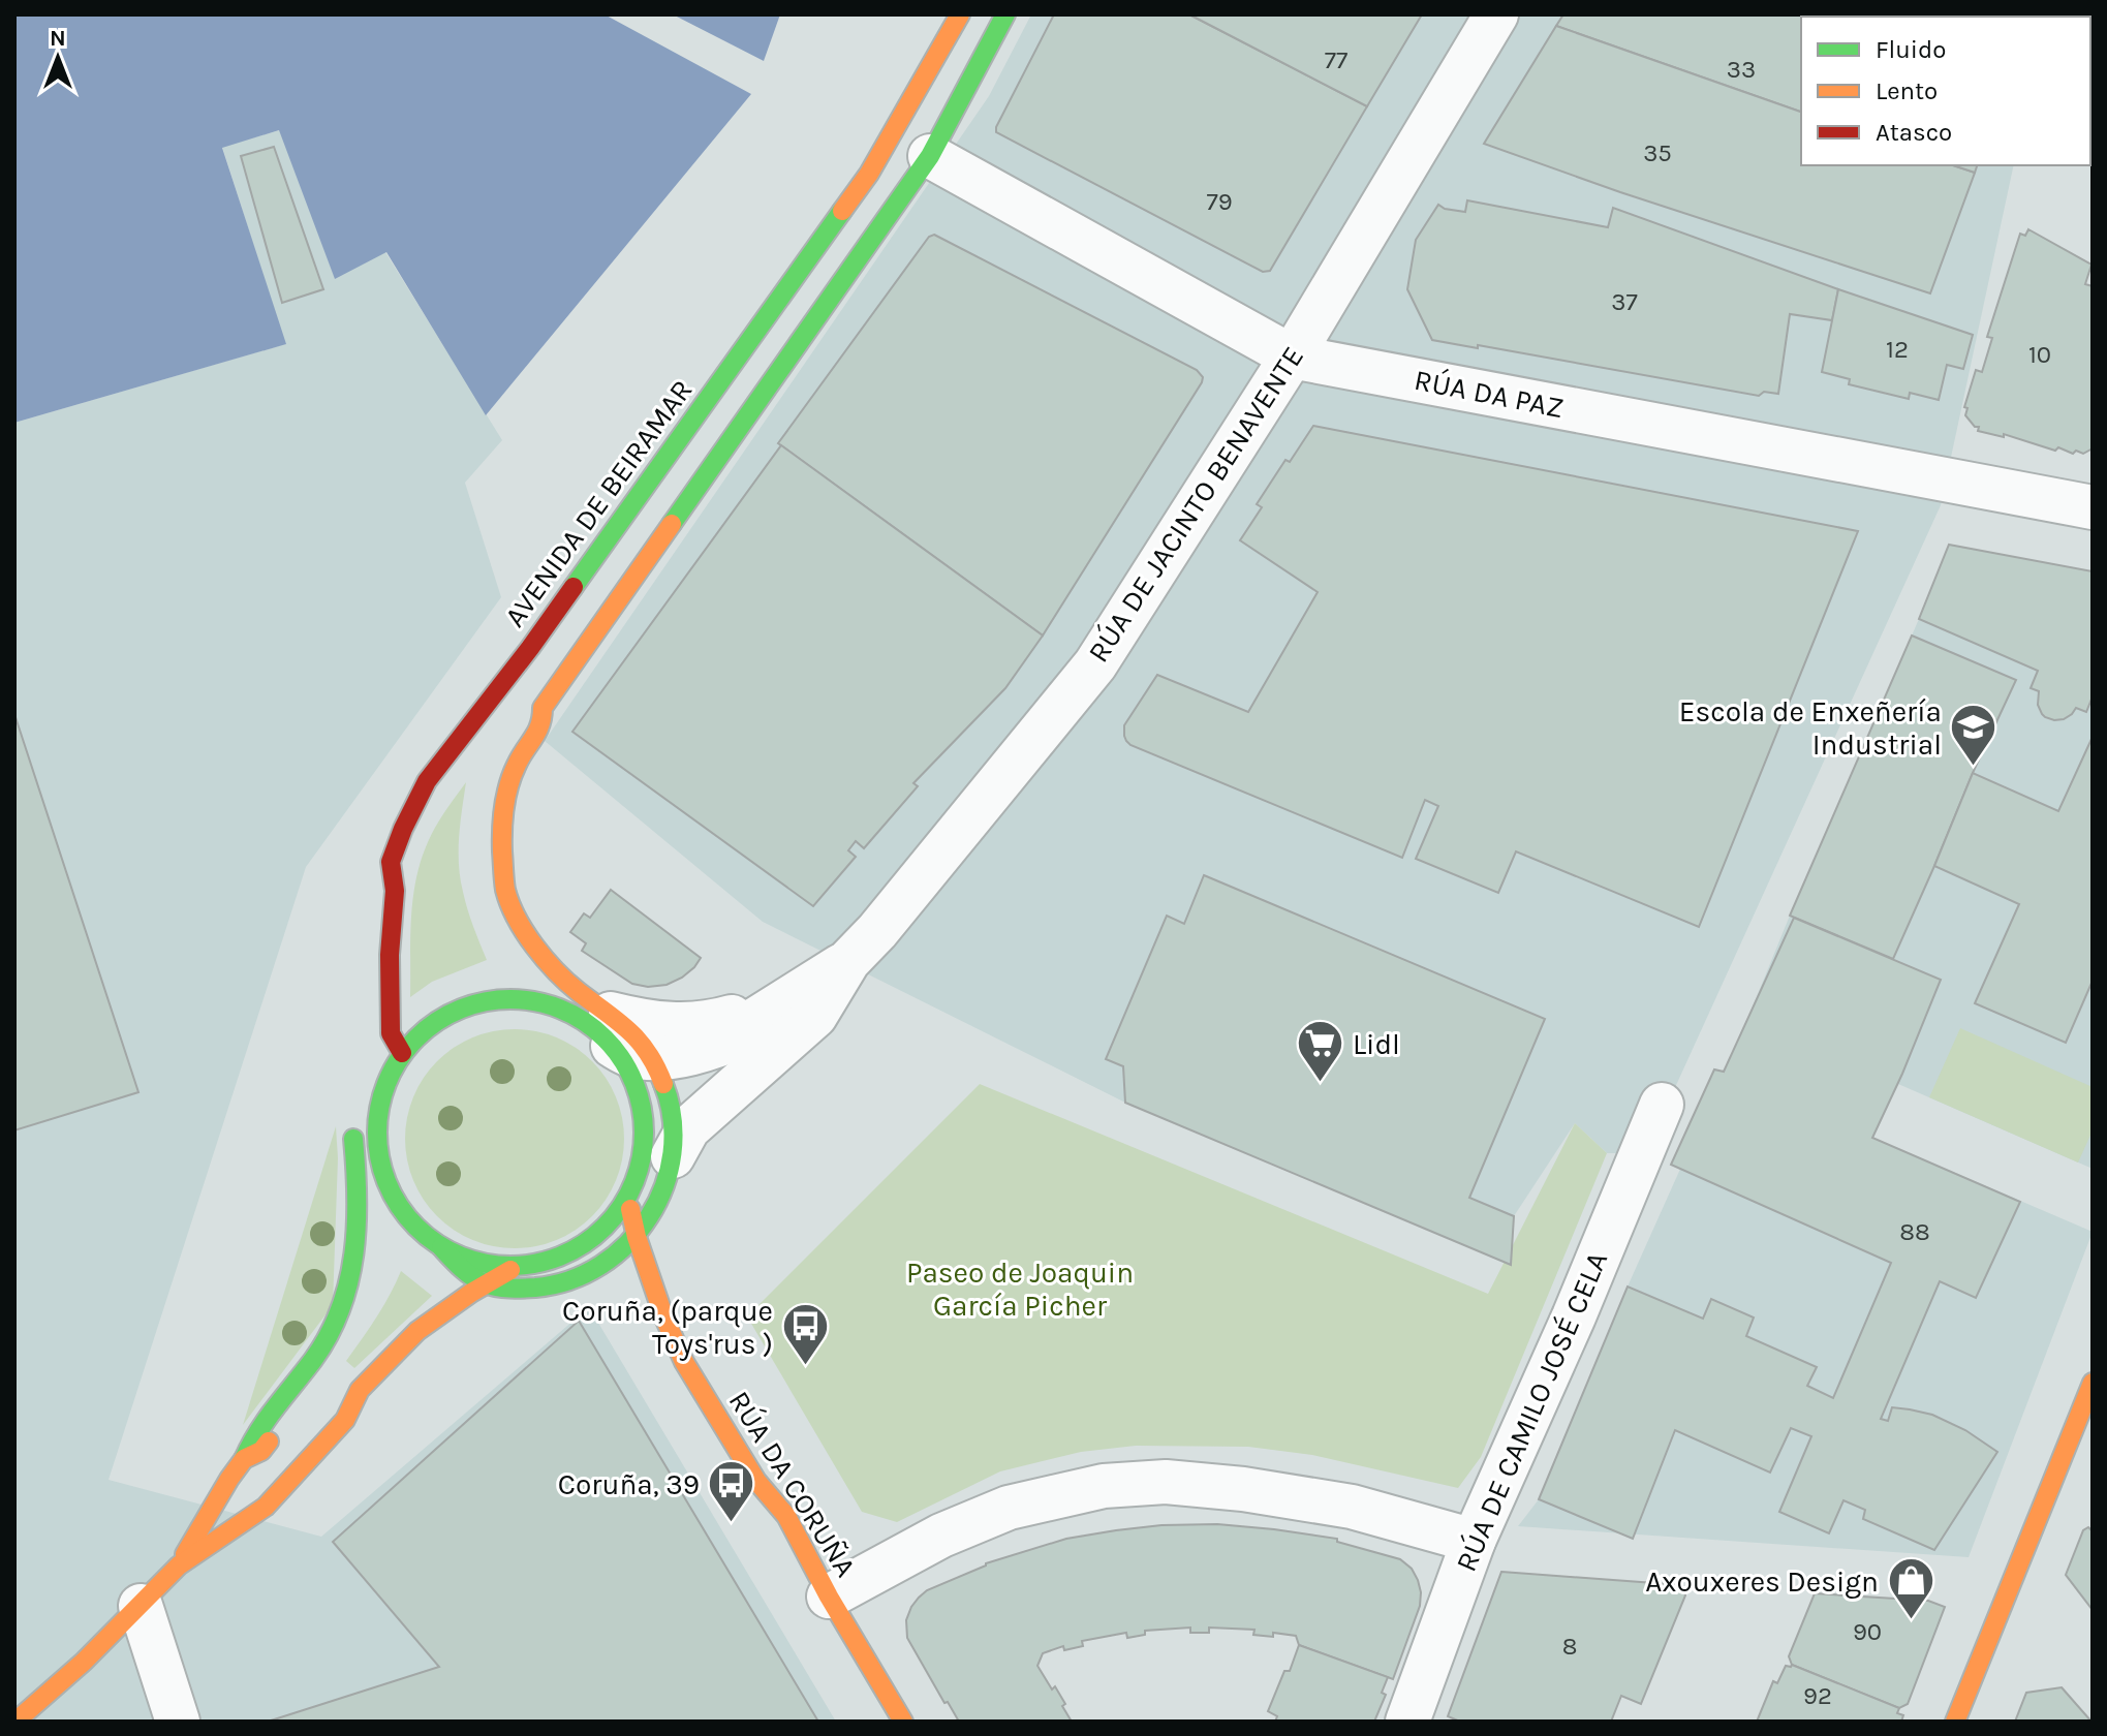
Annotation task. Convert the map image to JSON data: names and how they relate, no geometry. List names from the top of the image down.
{
  "streets": {
    "main road": ["AVENIDA DE BEIRAMAR", "RÚA DA CORUÑA"],
    "street": ["RÚA DA PAZ", "RÚA DE JACINTO BENAVENTE", "RÚA DE CAMILO JOSÉ CELA"]
  },
  "crossings": [
    ["RÚA DA PAZ", "RÚA DE JACINTO BENAVENTE"],
    ["AVENIDA DE BEIRAMAR", "RÚA DE JACINTO BENAVENTE"],
    ["AVENIDA DE BEIRAMAR", "RÚA DA CORUÑA"],
    ["RÚA DE JACINTO BENAVENTE", "RÚA DA CORUÑA"]
  ],
  "parks": ["Paseo de Joaquin García Picher"],
  "places": {
    "school or university": ["Escola de Enxeñería Industrial"],
    "supermarket": ["Lidl"],
    "bus stop": ["Coruña, (parque Toys'rus )", "Coruña, 39"],
    "shop": ["Axouxeres Design"]
  },
  "house_numbers": [
    "77",
    "33",
    "35",
    "79",
    "37",
    "12",
    "10",
    "88",
    "90",
    "8",
    "92"
  ],
  "legend": ["Fluido", "Lento", "Atasco"],
  "north": "top"
}
